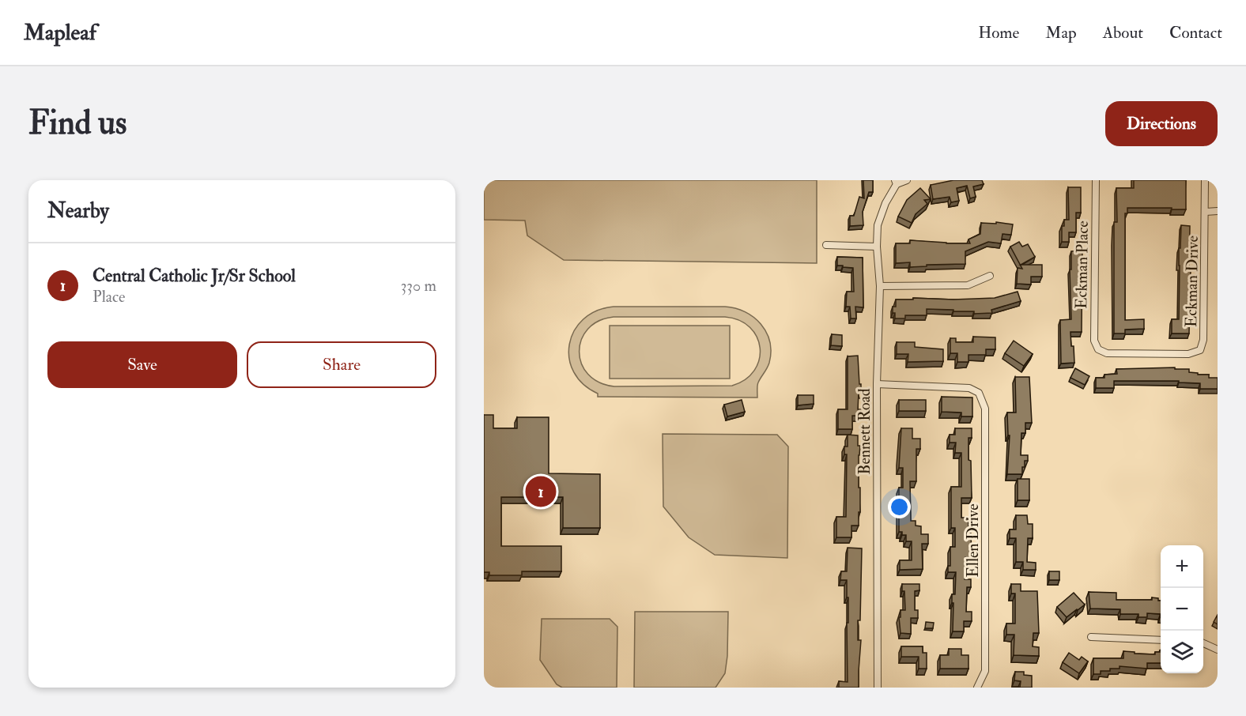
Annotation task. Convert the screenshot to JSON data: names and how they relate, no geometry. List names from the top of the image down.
{
  "streets": {
    "street": [
      "Eckman Place",
      "Eckman Drive",
      "Bennett Road",
      "Ellen Drive"
    ]
  },
  "crossings": [
    ["Eckman Place", "Eckman Drive"],
    ["Bennett Road", "Ellen Drive"]
  ],
  "page": {
    "header": "Mapleaf",
    "nav": [
      "Home",
      "Map",
      "About",
      "Contact"
    ],
    "buttons": [
      "Directions",
      ["Save", "Share"]
    ],
    "title": "Find us",
    "heading": "Nearby",
    "list": [
      {
        "mark": "1",
        "name": "Central Catholic Jr/Sr School",
        "note": "Place",
        "value": "330 m"
      }
    ],
    "pins": "1",
    "map_buttons": ["+", "−"]
  }
}
